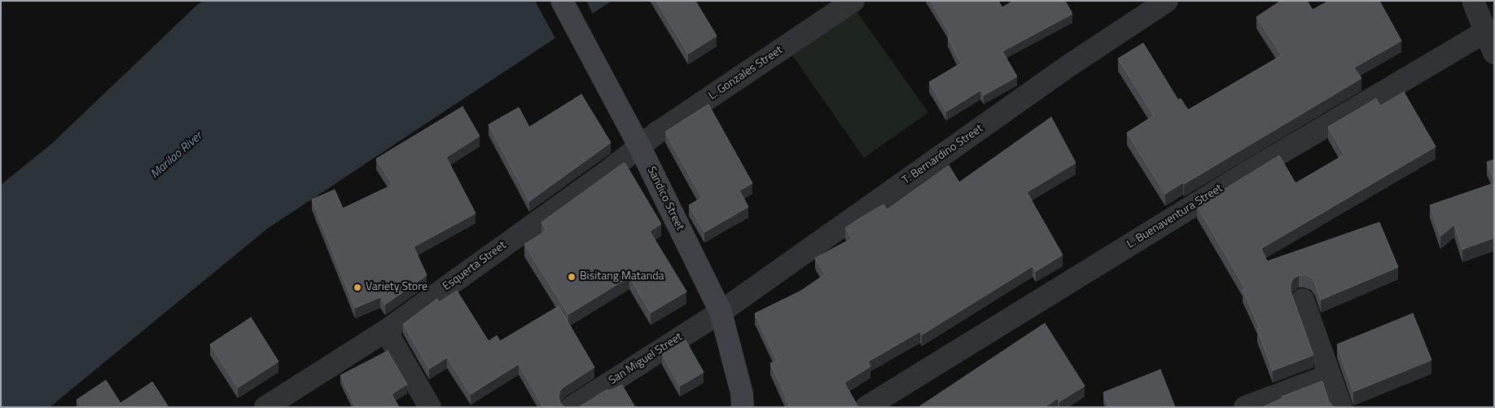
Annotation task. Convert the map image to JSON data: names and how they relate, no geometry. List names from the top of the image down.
{
  "streets": {
    "main road": ["Sandico Street"],
    "street": [
      "L. Gonzales Street",
      "T. Bernardino Street",
      "L. Buenaventura Street",
      "Esquerta Street",
      "San Miguel Street"
    ]
  },
  "crossings": [
    ["L. Gonzales Street", "Sandico Street"],
    ["L. Gonzales Street", "Esquerta Street"],
    ["T. Bernardino Street", "Sandico Street"],
    ["T. Bernardino Street", "San Miguel Street"],
    ["Sandico Street", "Esquerta Street"],
    ["Sandico Street", "San Miguel Street"]
  ],
  "water": ["Marilao River"],
  "places": ["Bisitang Matanda", "Variety Store"]
}
